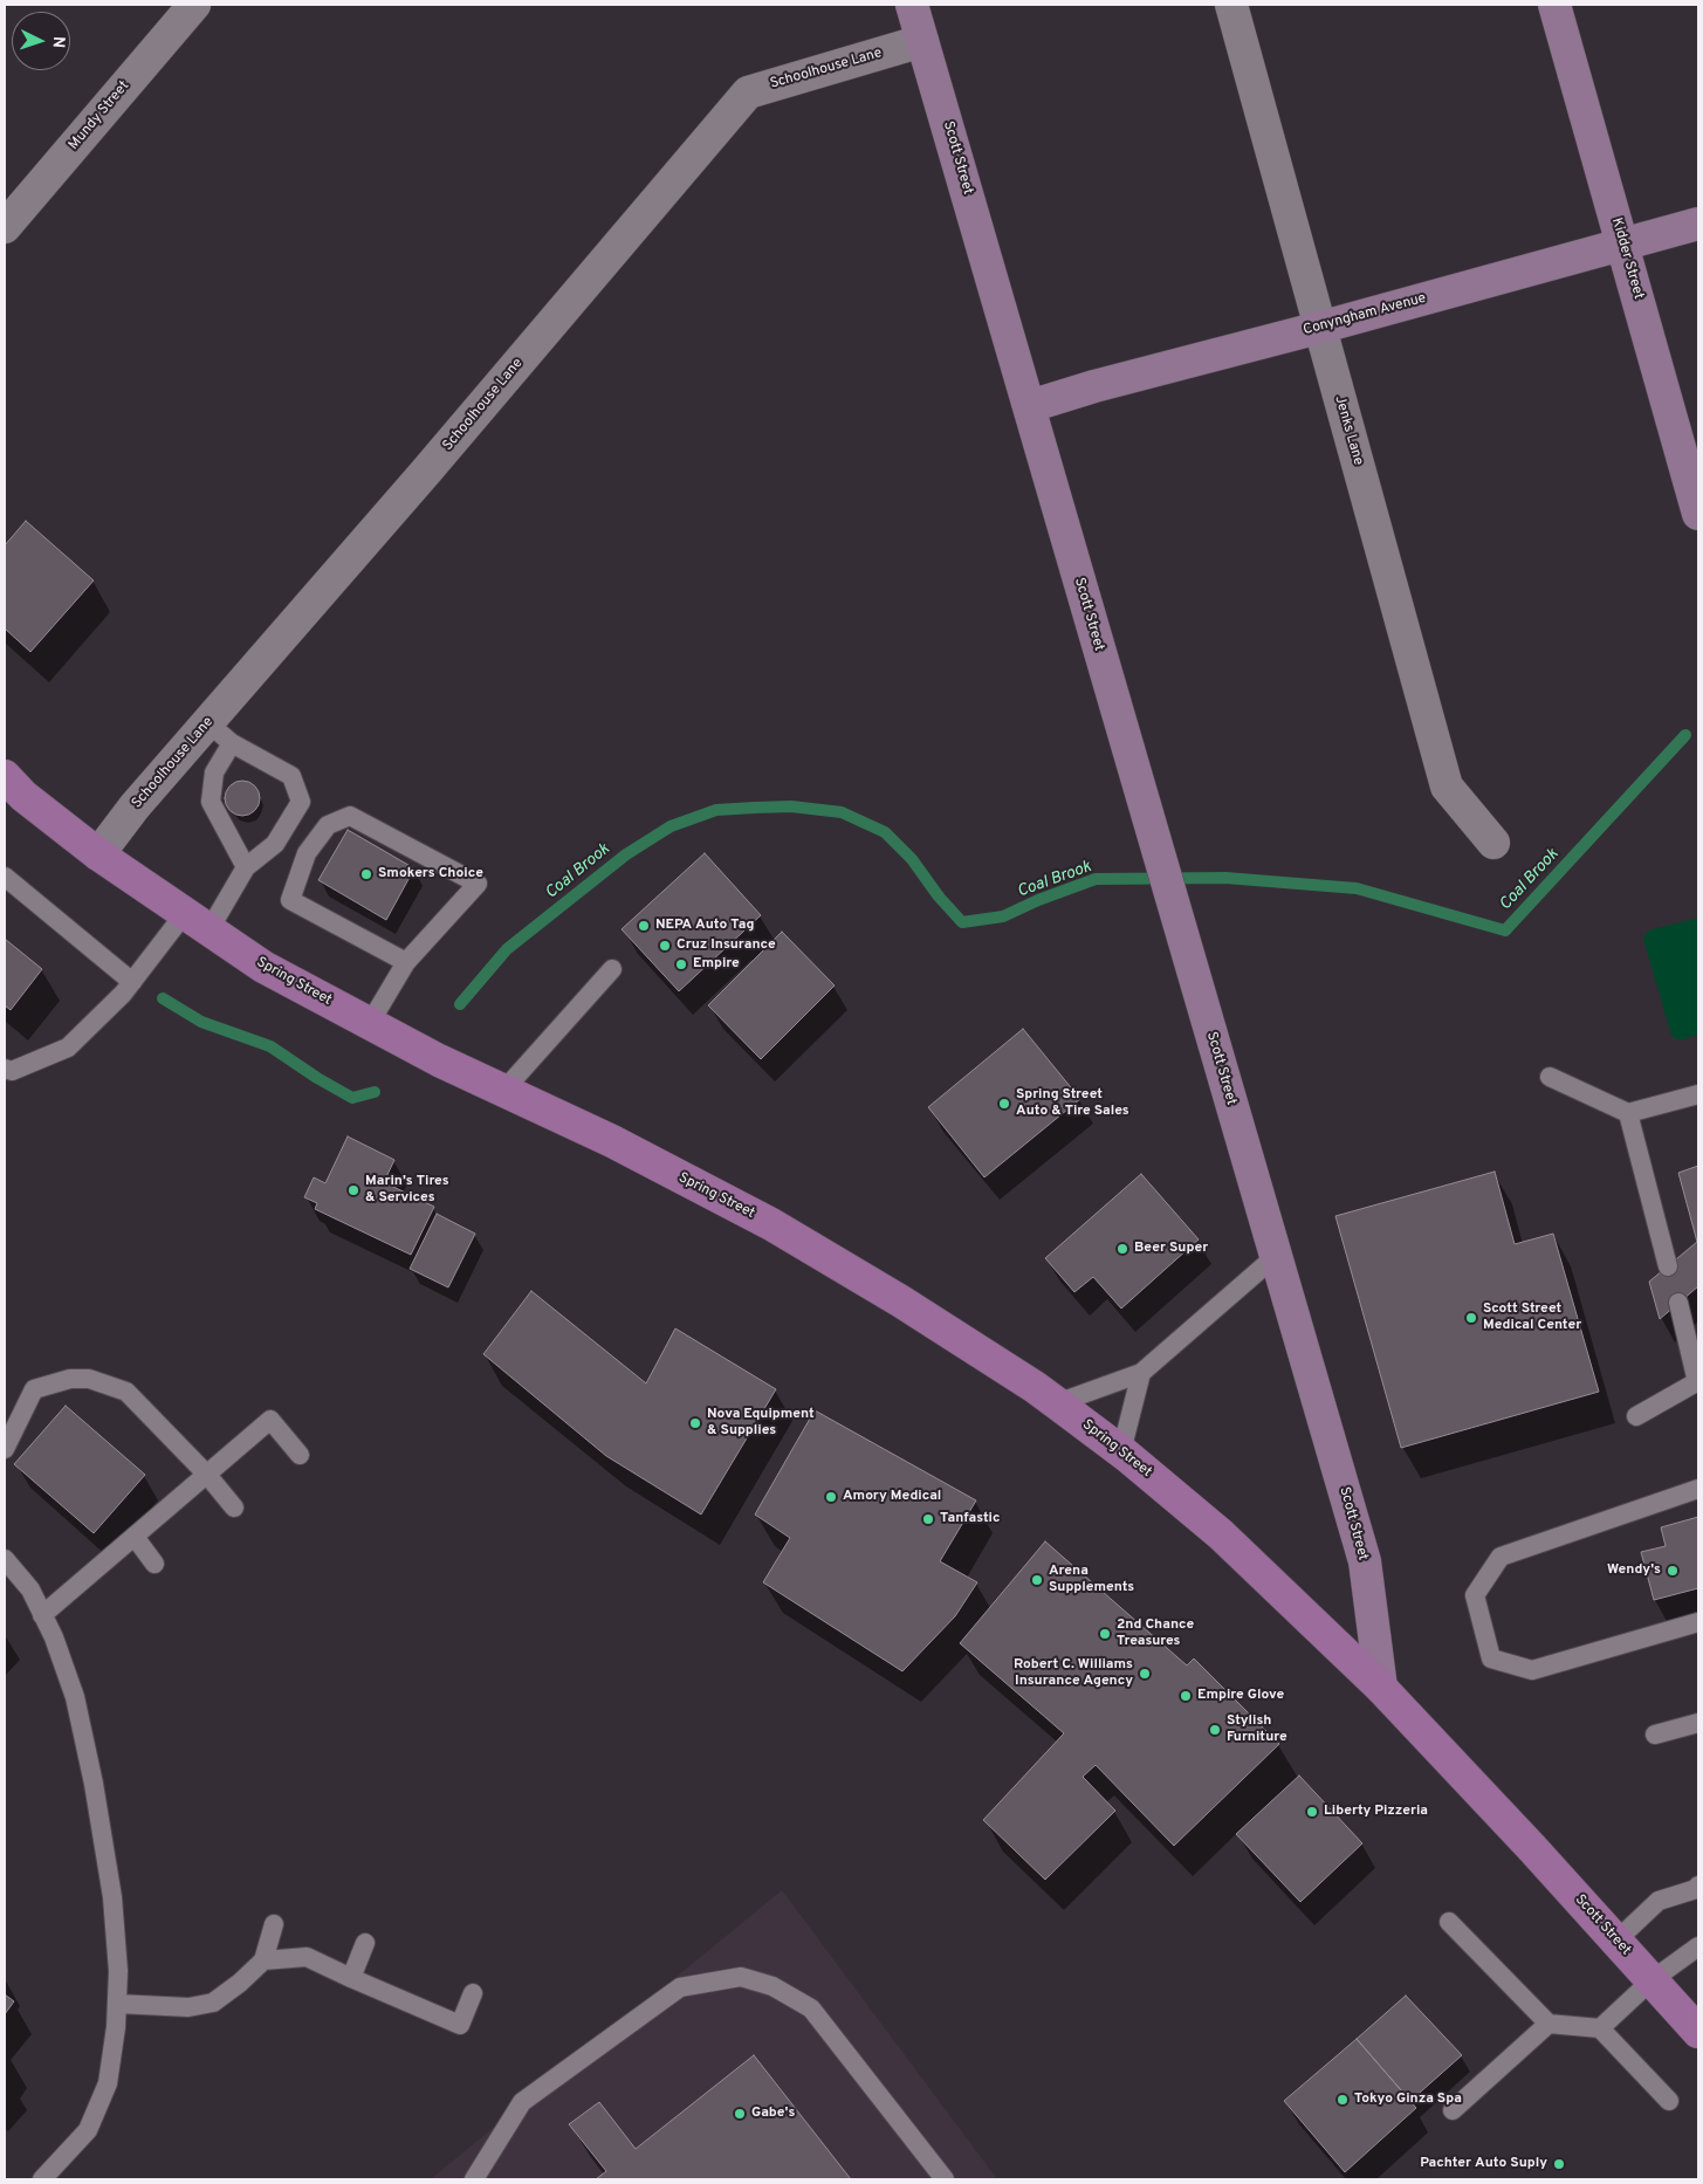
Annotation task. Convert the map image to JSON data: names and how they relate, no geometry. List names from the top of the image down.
{
  "streets": {
    "main road": ["Scott Street", "Spring Street"],
    "street": [
      "Schoolhouse Lane",
      "Mundy Street",
      "Kidder Street",
      "Conyngham Avenue",
      "Jenks Lane"
    ]
  },
  "crossings": [
    ["Schoolhouse Lane", "Scott Street"],
    ["Schoolhouse Lane", "Spring Street"],
    ["Scott Street", "Conyngham Avenue"],
    ["Scott Street", "Spring Street"],
    ["Kidder Street", "Conyngham Avenue"],
    ["Conyngham Avenue", "Jenks Lane"]
  ],
  "water": ["Coal Brook"],
  "places": [
    "Smokers Choice",
    "NEPA Auto Tag",
    "Cruz Insurance",
    "Empire",
    "Spring Street Auto & Tire Sales",
    "Marin's Tires & Services",
    "Beer Super",
    "Scott Street Medical Center",
    "Nova Equipment & Supplies",
    "Amory Medical",
    "Tanfastic",
    "Wendy's",
    "Arena Supplements",
    "2nd Chance Treasures",
    "Robert C. Williams Insurance Agency",
    "Empire Glove",
    "Stylish Furniture",
    "Liberty Pizzeria",
    "Tokyo Ginza Spa",
    "Gabe's",
    "Pachter Auto Suply"
  ],
  "north": "right"
}
